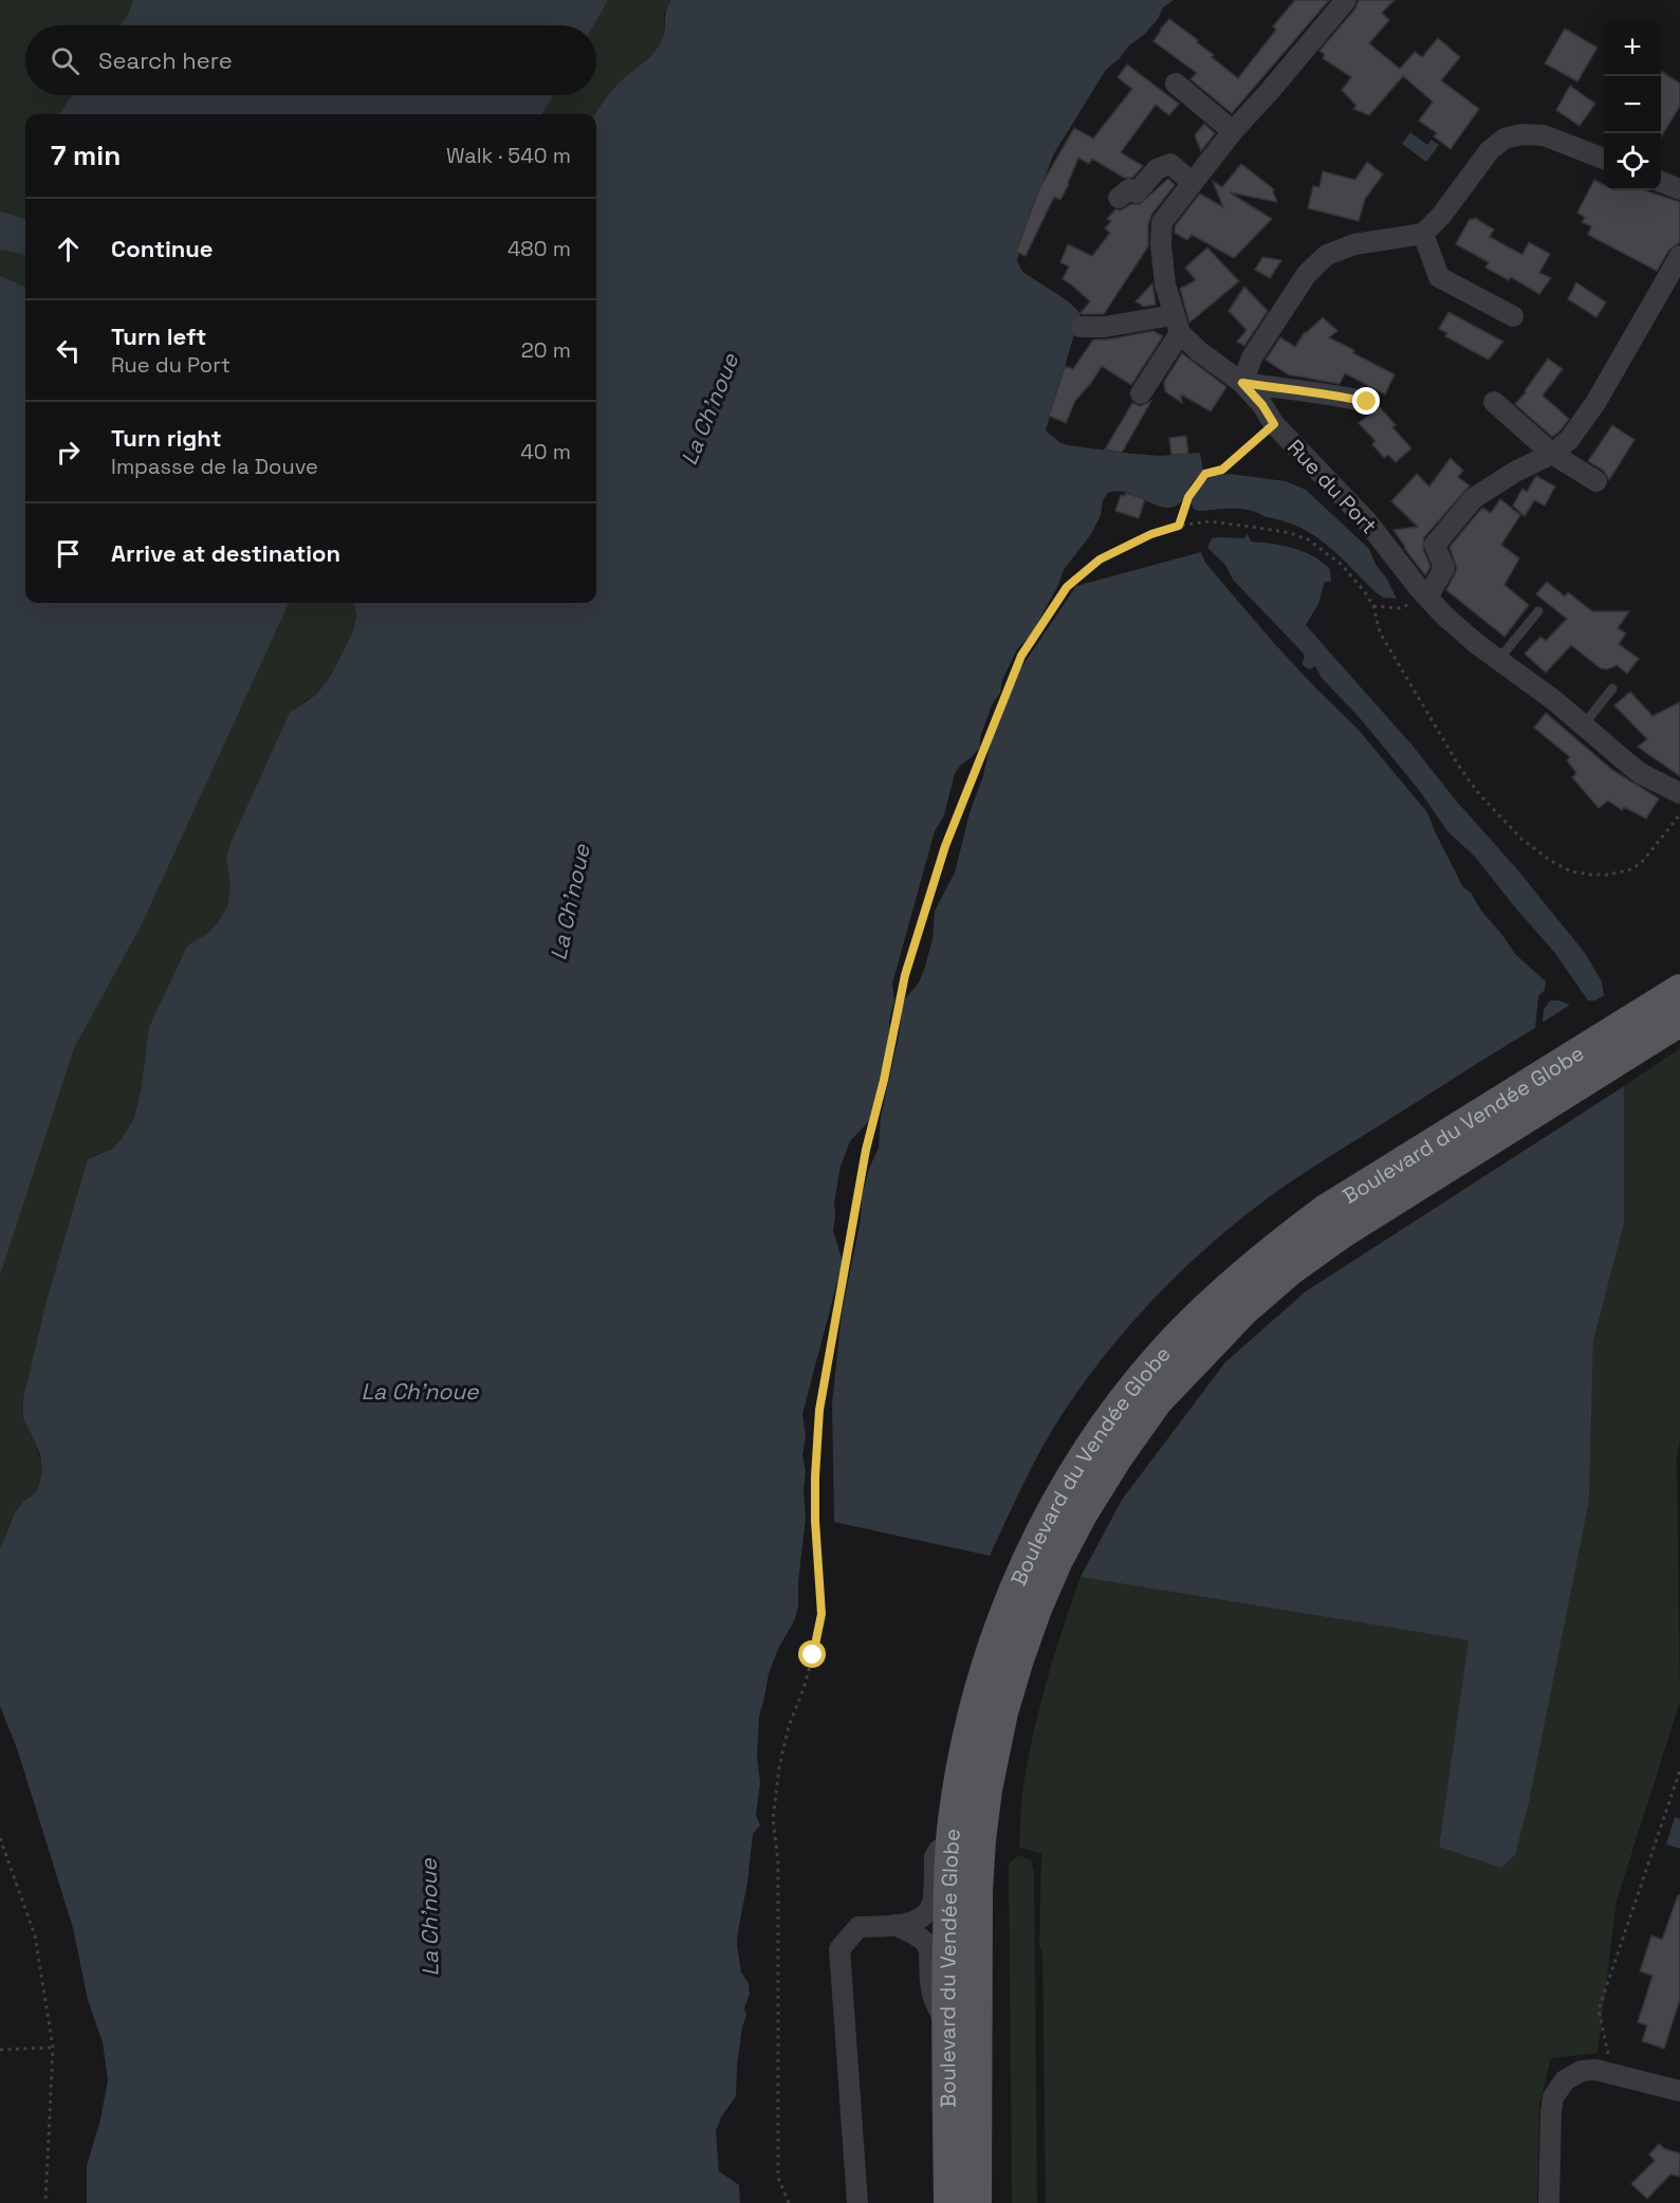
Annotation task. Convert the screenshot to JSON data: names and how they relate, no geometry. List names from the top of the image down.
{
  "streets": {
    "main road": ["Boulevard du Vendée Globe"],
    "street": ["Rue du Port"]
  },
  "water": ["La Ch'noue"],
  "page": {
    "map_buttons": ["+", "−"],
    "search": "Search here",
    "heading": ["7 min", "Walk · 540 m"],
    "list": [
      ["Continue", "480 m"],
      ["Turn left", "Rue du Port", "20 m"],
      ["Turn right", "Impasse de la Douve", "40 m"],
      "Arrive at destination"
    ]
  }
}
